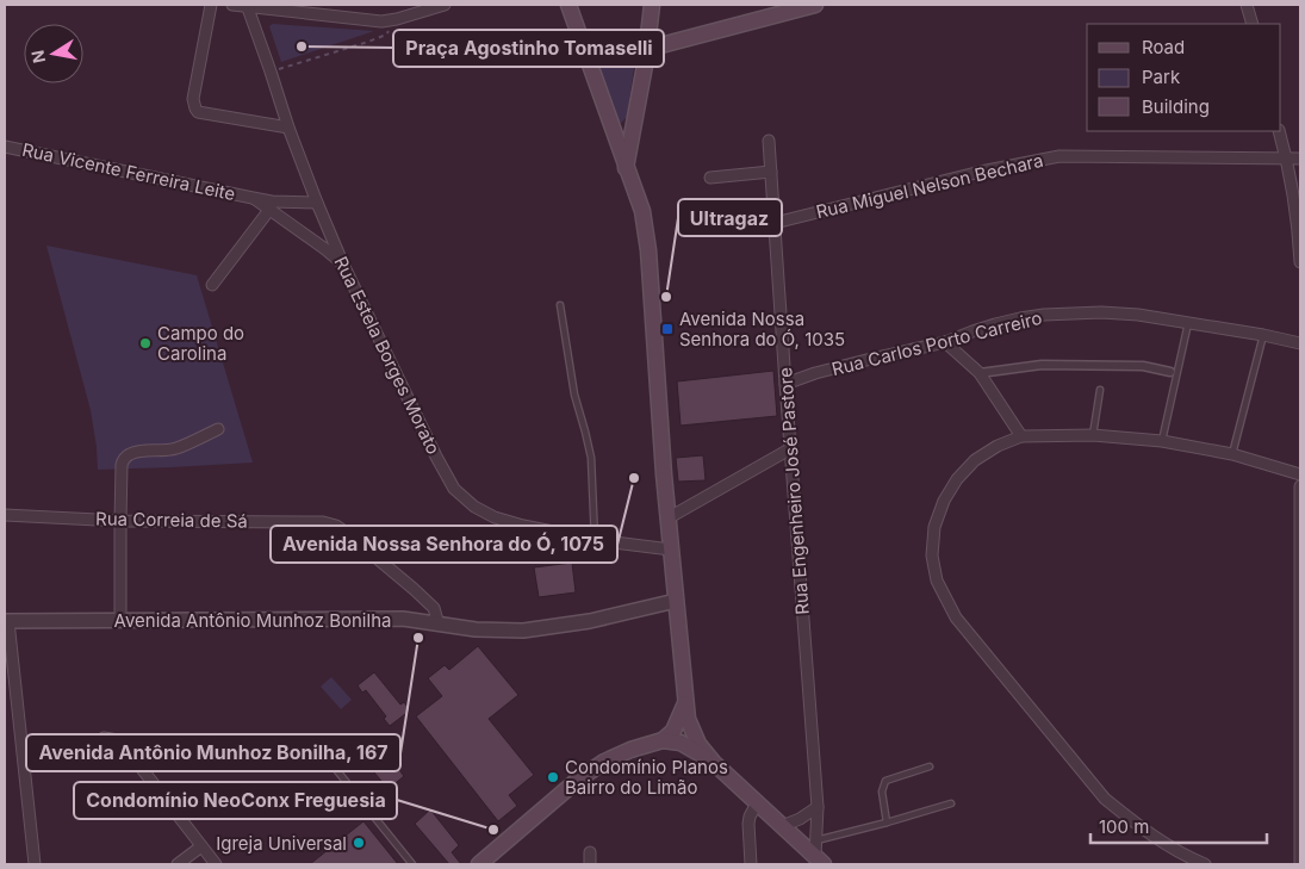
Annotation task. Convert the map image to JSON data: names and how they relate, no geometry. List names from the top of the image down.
{
  "streets": {
    "street": [
      "Rua Vicente Ferreira Leite",
      "Rua Miguel Nelson Bechara",
      "Rua Carlos Porto Carreiro",
      "Rua Estela Borges Morato",
      "Rua Engenheiro José Pastore",
      "Rua Correia de Sá",
      "Avenida Antônio Munhoz Bonilha"
    ]
  },
  "crossings": [
    ["Rua Vicente Ferreira Leite", "Rua Estela Borges Morato"],
    ["Rua Miguel Nelson Bechara", "Rua Engenheiro José Pastore"],
    ["Rua Carlos Porto Carreiro", "Rua Engenheiro José Pastore"],
    ["Rua Correia de Sá", "Avenida Antônio Munhoz Bonilha"]
  ],
  "places": {
    "other": [
      "Praça Agostinho Tomaselli",
      "Ultragaz",
      "Campo do Carolina",
      "Avenida Nossa Senhora do Ó, 1075",
      "Avenida Antônio Munhoz Bonilha, 167",
      "Condomínio Planos Bairro do Limão",
      "Condomínio NeoConx Freguesia",
      "Igreja Universal"
    ],
    "transit": ["Avenida Nossa Senhora do Ó, 1035"]
  },
  "legend": ["Road", "Park", "Building"],
  "scale_bar": "100 m",
  "north": "left"
}
